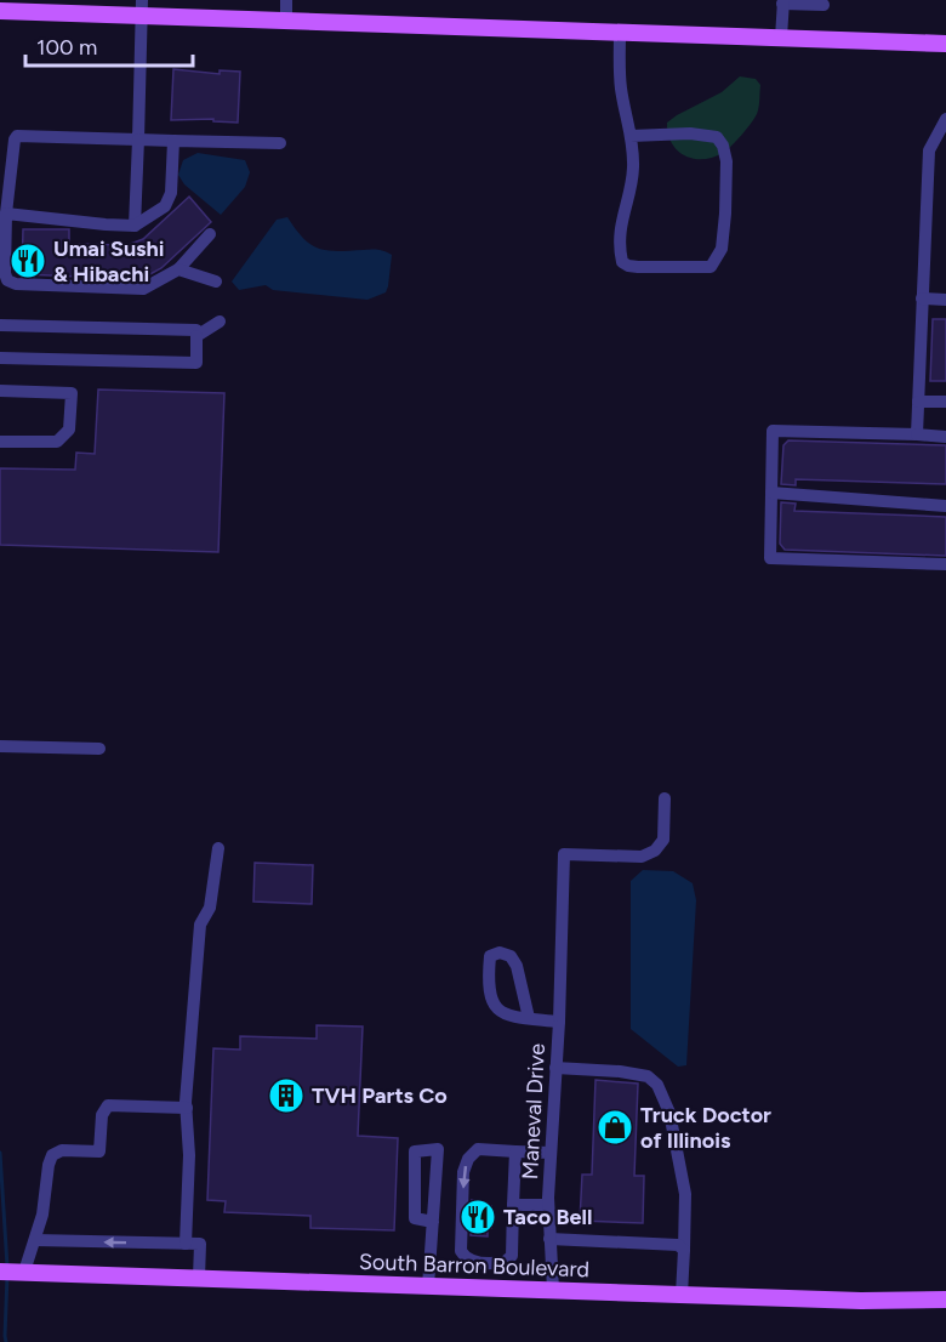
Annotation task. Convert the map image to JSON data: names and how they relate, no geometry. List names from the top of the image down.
{
  "streets": {
    "main road": ["South Barron Boulevard"],
    "street": ["Maneval Drive"]
  },
  "crossings": [
    ["Maneval Drive", "South Barron Boulevard"]
  ],
  "places": {
    "restaurant": ["Umai Sushi & Hibachi", "Taco Bell"],
    "building": ["TVH Parts Co"],
    "shop": ["Truck Doctor of Illinois"]
  },
  "scale_bar": "100 m"
}
